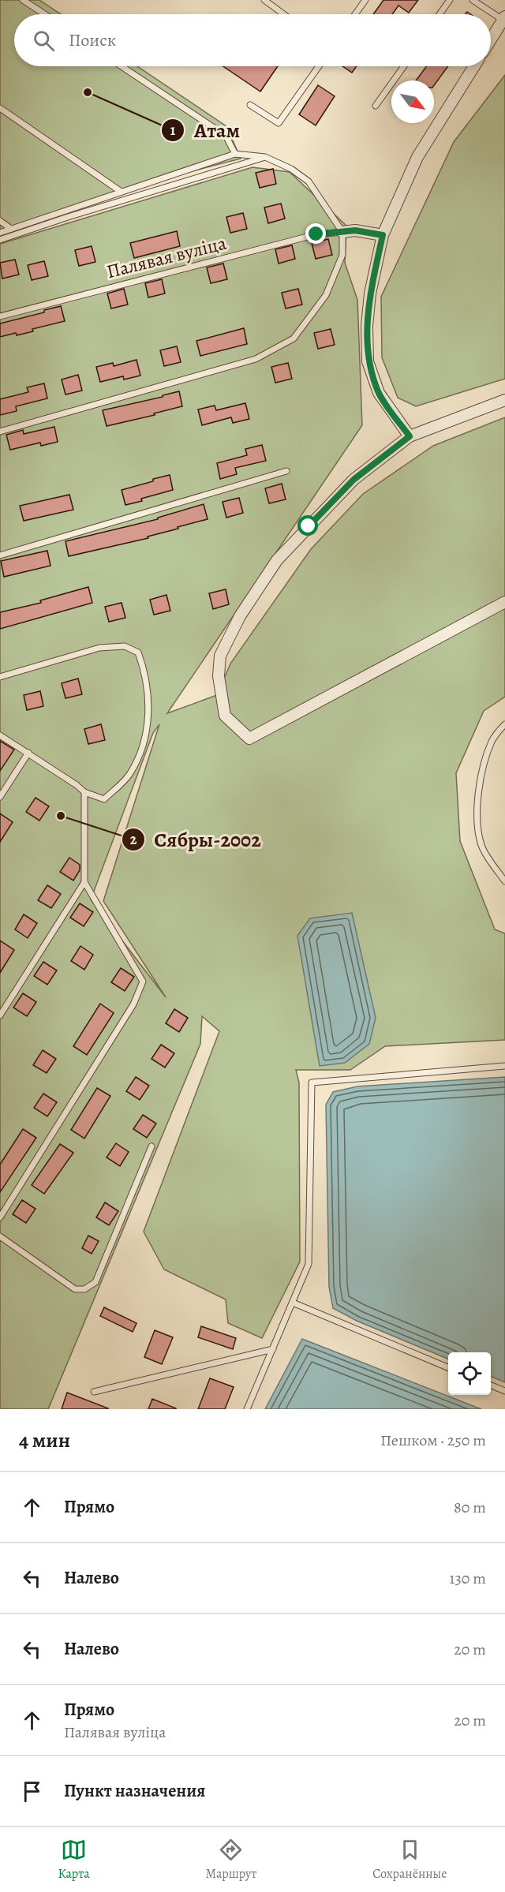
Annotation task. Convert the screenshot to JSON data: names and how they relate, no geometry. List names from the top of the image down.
{
  "streets": {
    "lane": ["Палявая вуліца"]
  },
  "places": ["Атам", "Сябры-2002"],
  "north": "bottom right",
  "page": {
    "search": "Поиск",
    "heading": ["4 мин", "Пешком · 250 m"],
    "list": [
      ["Прямо", "80 m"],
      ["Налево", "130 m"],
      ["Налево", "20 m"],
      ["Прямо", "Палявая вуліца", "20 m"],
      "Пункт назначения"
    ],
    "nav": ["Карта", "Маршрут", "Сохранённые"]
  }
}
